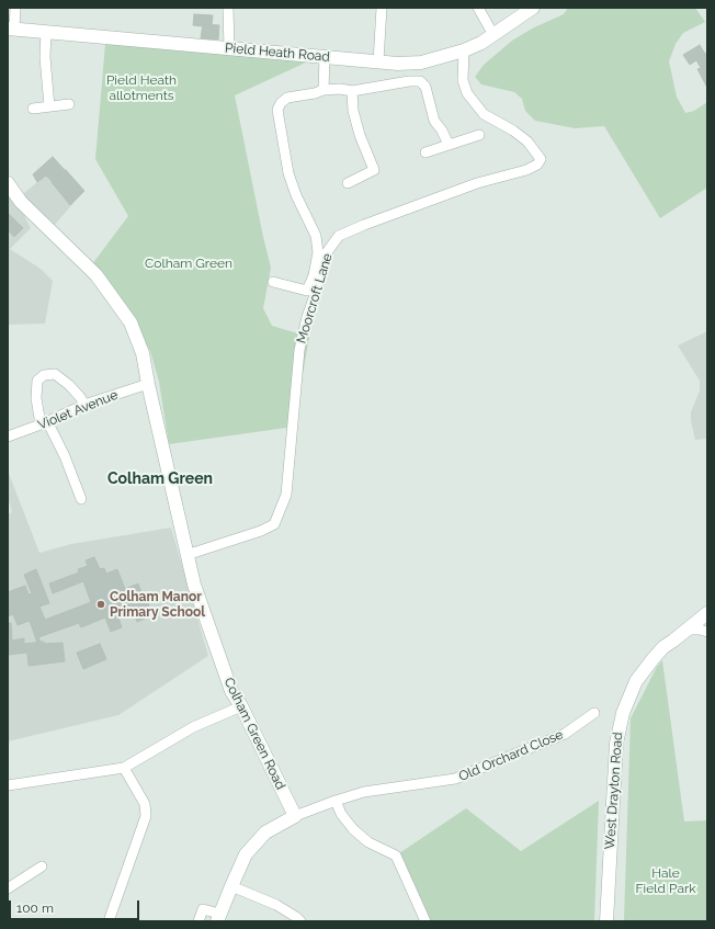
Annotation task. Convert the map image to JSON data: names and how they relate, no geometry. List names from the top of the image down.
{
  "streets": {
    "street": [
      "Pield Heath Road",
      "Moorcroft Lane",
      "Violet Avenue",
      "Colham Green Road",
      "Old Orchard Close",
      "West Drayton Road"
    ]
  },
  "crossings": [
    ["Pield Heath Road", "Moorcroft Lane"],
    ["Moorcroft Lane", "Colham Green Road"],
    ["Violet Avenue", "Colham Green Road"],
    ["Colham Green Road", "Old Orchard Close"]
  ],
  "districts": ["Colham Green"],
  "parks": ["Pield Heath allotments", "Colham Green", "Hale Field Park"],
  "places": ["Colham Manor Primary School"],
  "scale_bar": "100 m"
}
